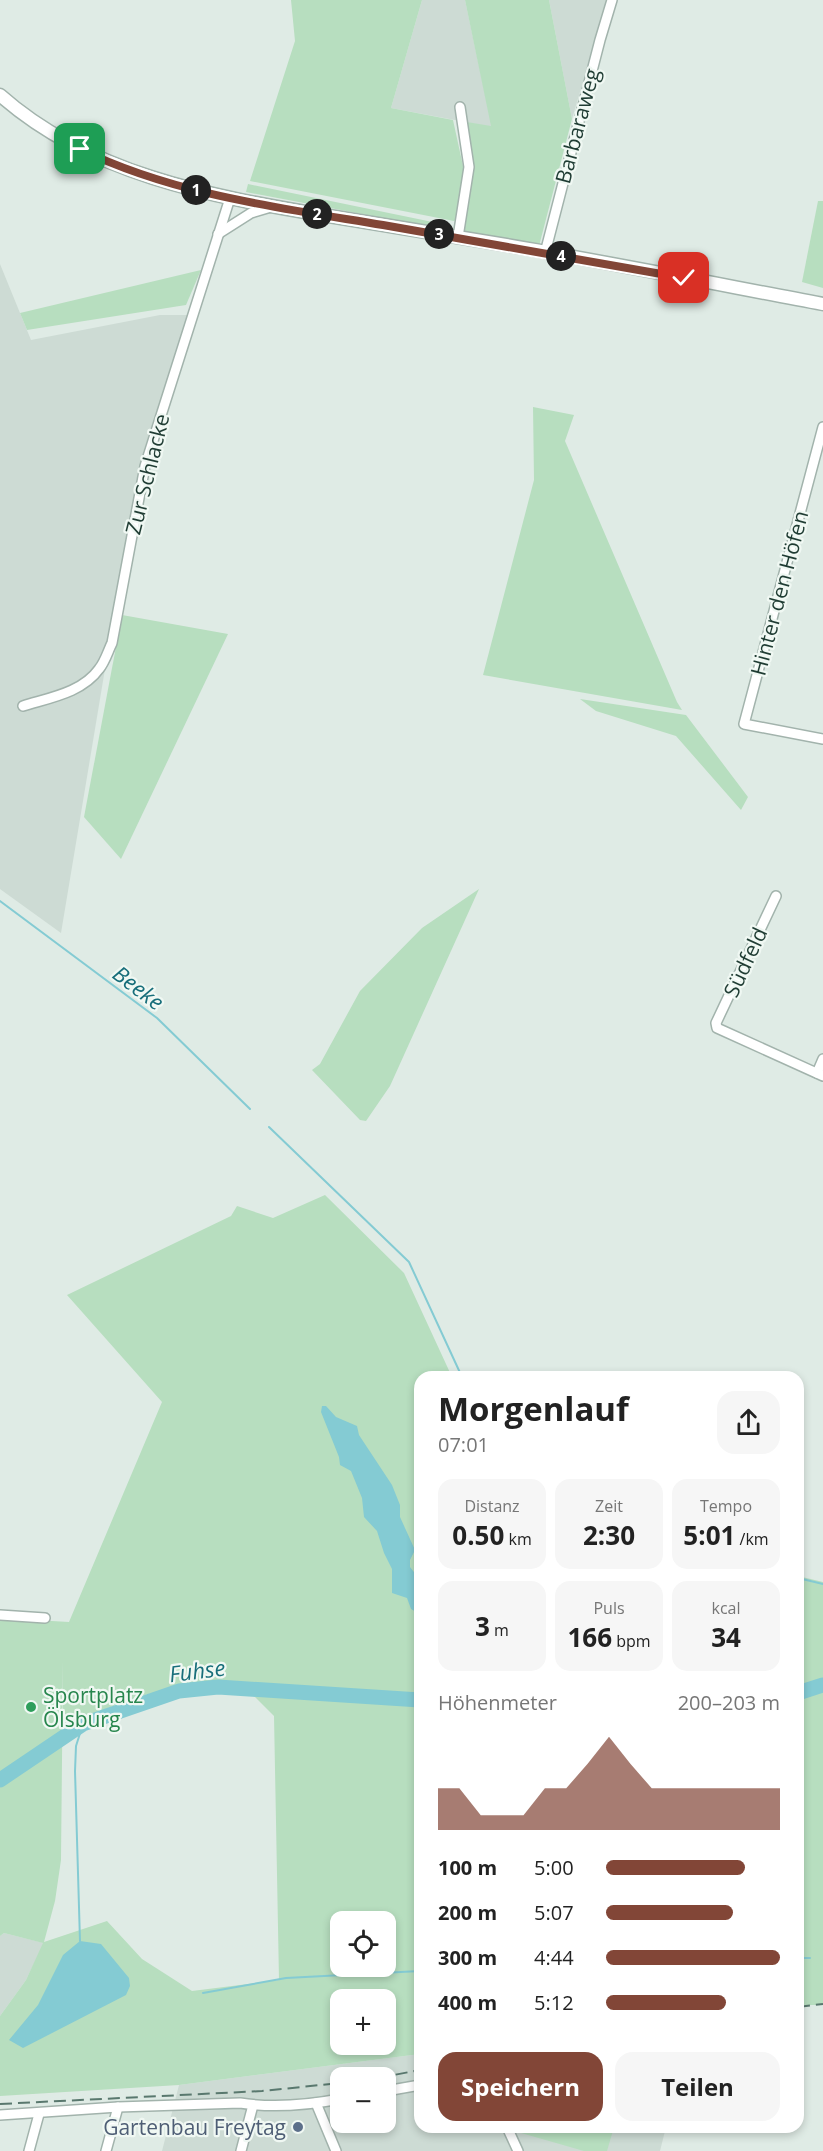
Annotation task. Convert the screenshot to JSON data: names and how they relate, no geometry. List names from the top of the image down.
{
  "streets": {
    "street": [
      "Barbaraweg",
      "Zur Schlacke",
      "Hinter den Höfen",
      "Südfeld"
    ]
  },
  "water": ["Beeke", "Fuhse"],
  "places": ["Sportplatz Ölsburg", "Gartenbau Freytag"],
  "page": {
    "pins": [
      "1",
      "2",
      "3",
      "4"
    ],
    "heading": ["Morgenlauf", "07:01"],
    "stats": [
      ["Distanz", "0.50 km"],
      ["Zeit", "2:30"],
      ["Tempo", "5:01 /km"],
      ["3 m"],
      ["Puls", "166 bpm"],
      ["kcal", "34"]
    ],
    "chart": ["Höhenmeter", "200–203 m"],
    "list": [
      {
        "name": "100 m",
        "note": "5:00"
      },
      {
        "name": "200 m",
        "note": "5:07"
      },
      {
        "name": "300 m",
        "note": "4:44"
      },
      {
        "name": "400 m",
        "note": "5:12"
      }
    ],
    "map_buttons": ["+", "−"],
    "buttons": ["Speichern", "Teilen"]
  }
}
